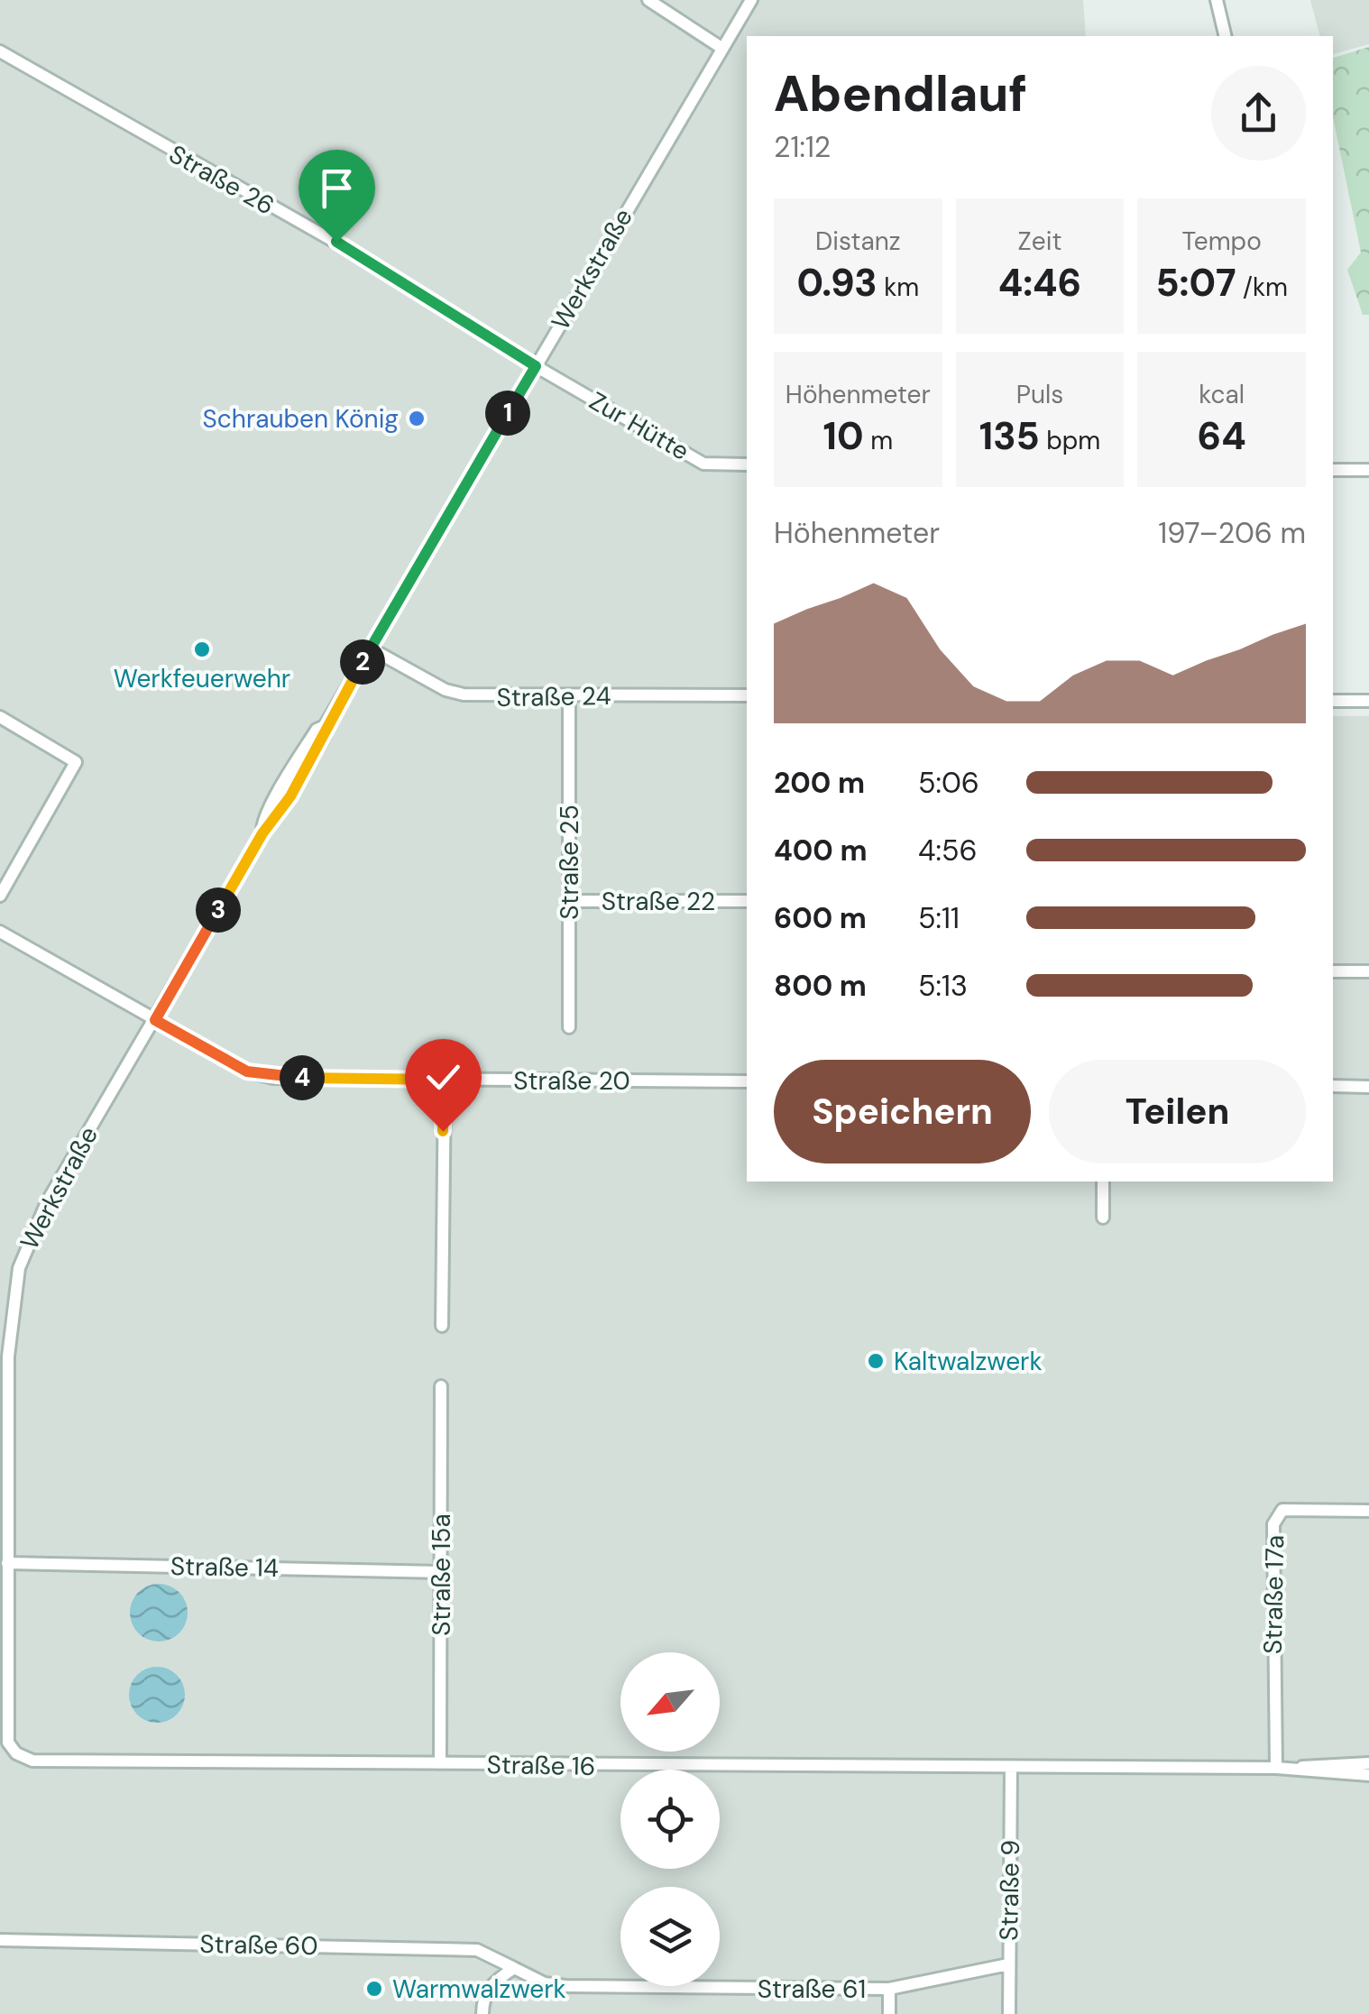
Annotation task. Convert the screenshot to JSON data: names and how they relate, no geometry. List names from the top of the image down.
{
  "streets": {
    "street": [
      "Straße 26",
      "Werkstraße",
      "Zur Hütte",
      "Straße 24",
      "Straße 25",
      "Straße 22",
      "Straße 20",
      "Straße 14",
      "Straße 15a",
      "Straße 17a",
      "Straße 16",
      "Straße 9",
      "Straße 60",
      "Straße 61"
    ]
  },
  "crossings": [
    ["Straße 26", "Werkstraße"],
    ["Straße 26", "Zur Hütte"],
    ["Werkstraße", "Zur Hütte"],
    ["Werkstraße", "Straße 24"],
    ["Werkstraße", "Straße 20"],
    ["Werkstraße", "Straße 14"],
    ["Werkstraße", "Straße 16"],
    ["Straße 24", "Straße 25"],
    ["Straße 25", "Straße 22"],
    ["Straße 14", "Straße 15a"],
    ["Straße 15a", "Straße 16"],
    ["Straße 17a", "Straße 16"],
    ["Straße 16", "Straße 9"],
    ["Straße 9", "Straße 61"],
    ["Straße 60", "Straße 61"]
  ],
  "places": [
    "Schrauben König",
    "Werkfeuerwehr",
    "Kaltwalzwerk",
    "Warmwalzwerk"
  ],
  "north": "bottom left",
  "page": {
    "heading": ["Abendlauf", "21:12"],
    "stats": [
      ["Distanz", "0.93 km"],
      ["Zeit", "4:46"],
      ["Tempo", "5:07 /km"],
      ["Höhenmeter", "10 m"],
      ["Puls", "135 bpm"],
      ["kcal", "64"]
    ],
    "pins": [
      "1",
      "2",
      "3",
      "4"
    ],
    "chart": ["Höhenmeter", "197–206 m"],
    "list": [
      {
        "name": "200 m",
        "note": "5:06"
      },
      {
        "name": "400 m",
        "note": "4:56"
      },
      {
        "name": "600 m",
        "note": "5:11"
      },
      {
        "name": "800 m",
        "note": "5:13"
      }
    ],
    "buttons": ["Speichern", "Teilen"]
  }
}
